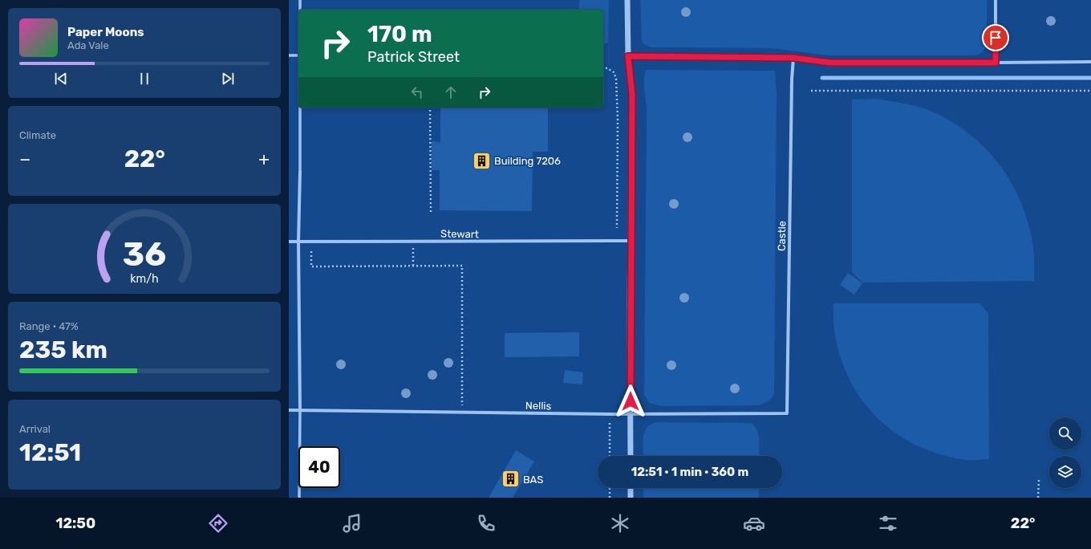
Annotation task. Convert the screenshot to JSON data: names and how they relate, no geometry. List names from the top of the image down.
{
  "streets": {
    "street": ["Stewart", "Castle", "Nellis"]
  },
  "crossings": [
    ["Castle", "Nellis"]
  ],
  "places": {
    "building": ["Building 7206", "BAS"]
  },
  "page": {
    "turn": ["170 m", "Patrick Street"],
    "song": ["Paper Moons", "Ada Vale"],
    "tile": [
      "Climate",
      ["Range · 47%", "235 km"],
      ["Arrival", "12:51"]
    ],
    "heat": ["−", "22°", "+"],
    "limit": "40",
    "trip": "12:51 · 1 min · 360 m",
    "tabs": ["12:50", "22°"],
    "gauge": ["36", "km/h"]
  }
}
